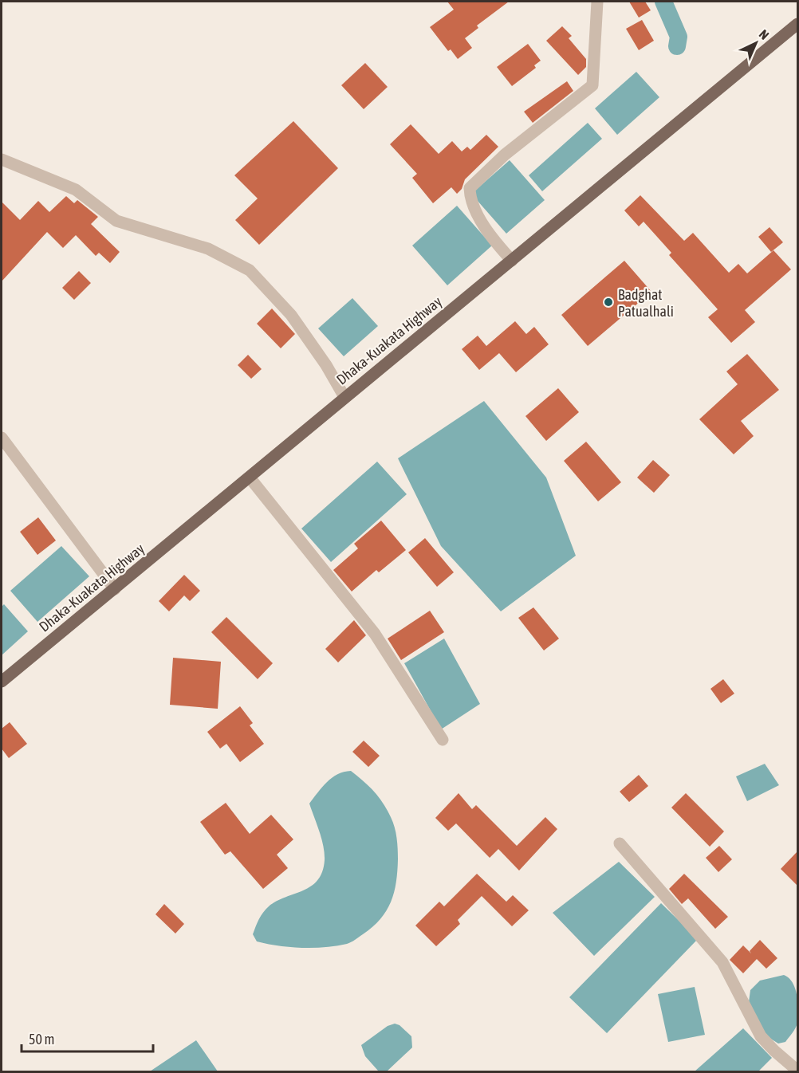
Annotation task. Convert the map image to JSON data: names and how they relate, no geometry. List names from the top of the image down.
{
  "streets": {
    "main road": ["Dhaka-Kuakata Highway"]
  },
  "places": ["Badghat Patualhali"],
  "scale_bar": "50 m",
  "north": "top right"
}
